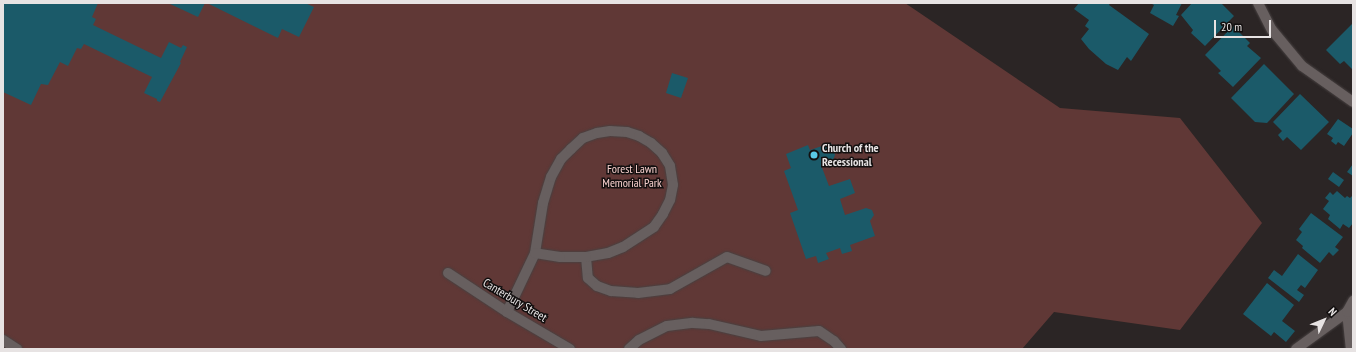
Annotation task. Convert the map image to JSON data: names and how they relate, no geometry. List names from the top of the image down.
{
  "streets": {
    "street": ["Canterbury Street"]
  },
  "parks": ["Forest Lawn Memorial Park"],
  "places": ["Church of the Recessional"],
  "scale_bar": "20 m",
  "north": "top right"
}
